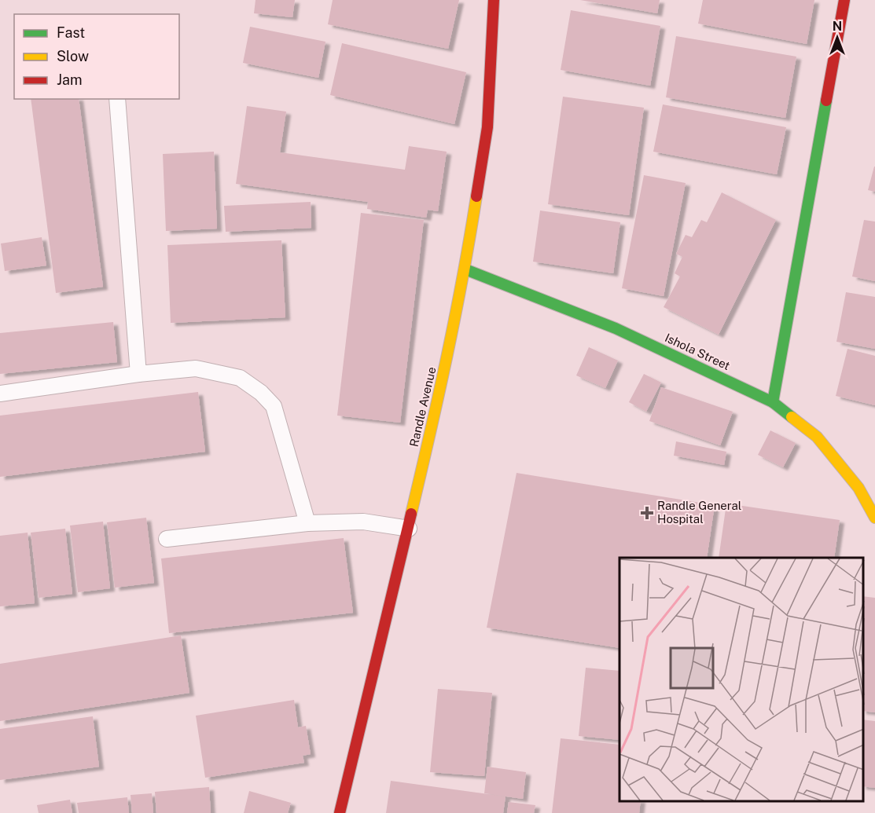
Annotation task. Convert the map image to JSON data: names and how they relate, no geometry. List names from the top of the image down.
{
  "streets": {
    "street": ["Ishola Street", "Randle Avenue"]
  },
  "crossings": [
    ["Ishola Street", "Randle Avenue"]
  ],
  "places": {
    "health": ["Randle General Hospital"]
  },
  "legend": ["Fast", "Slow", "Jam"],
  "north": "top"
}
